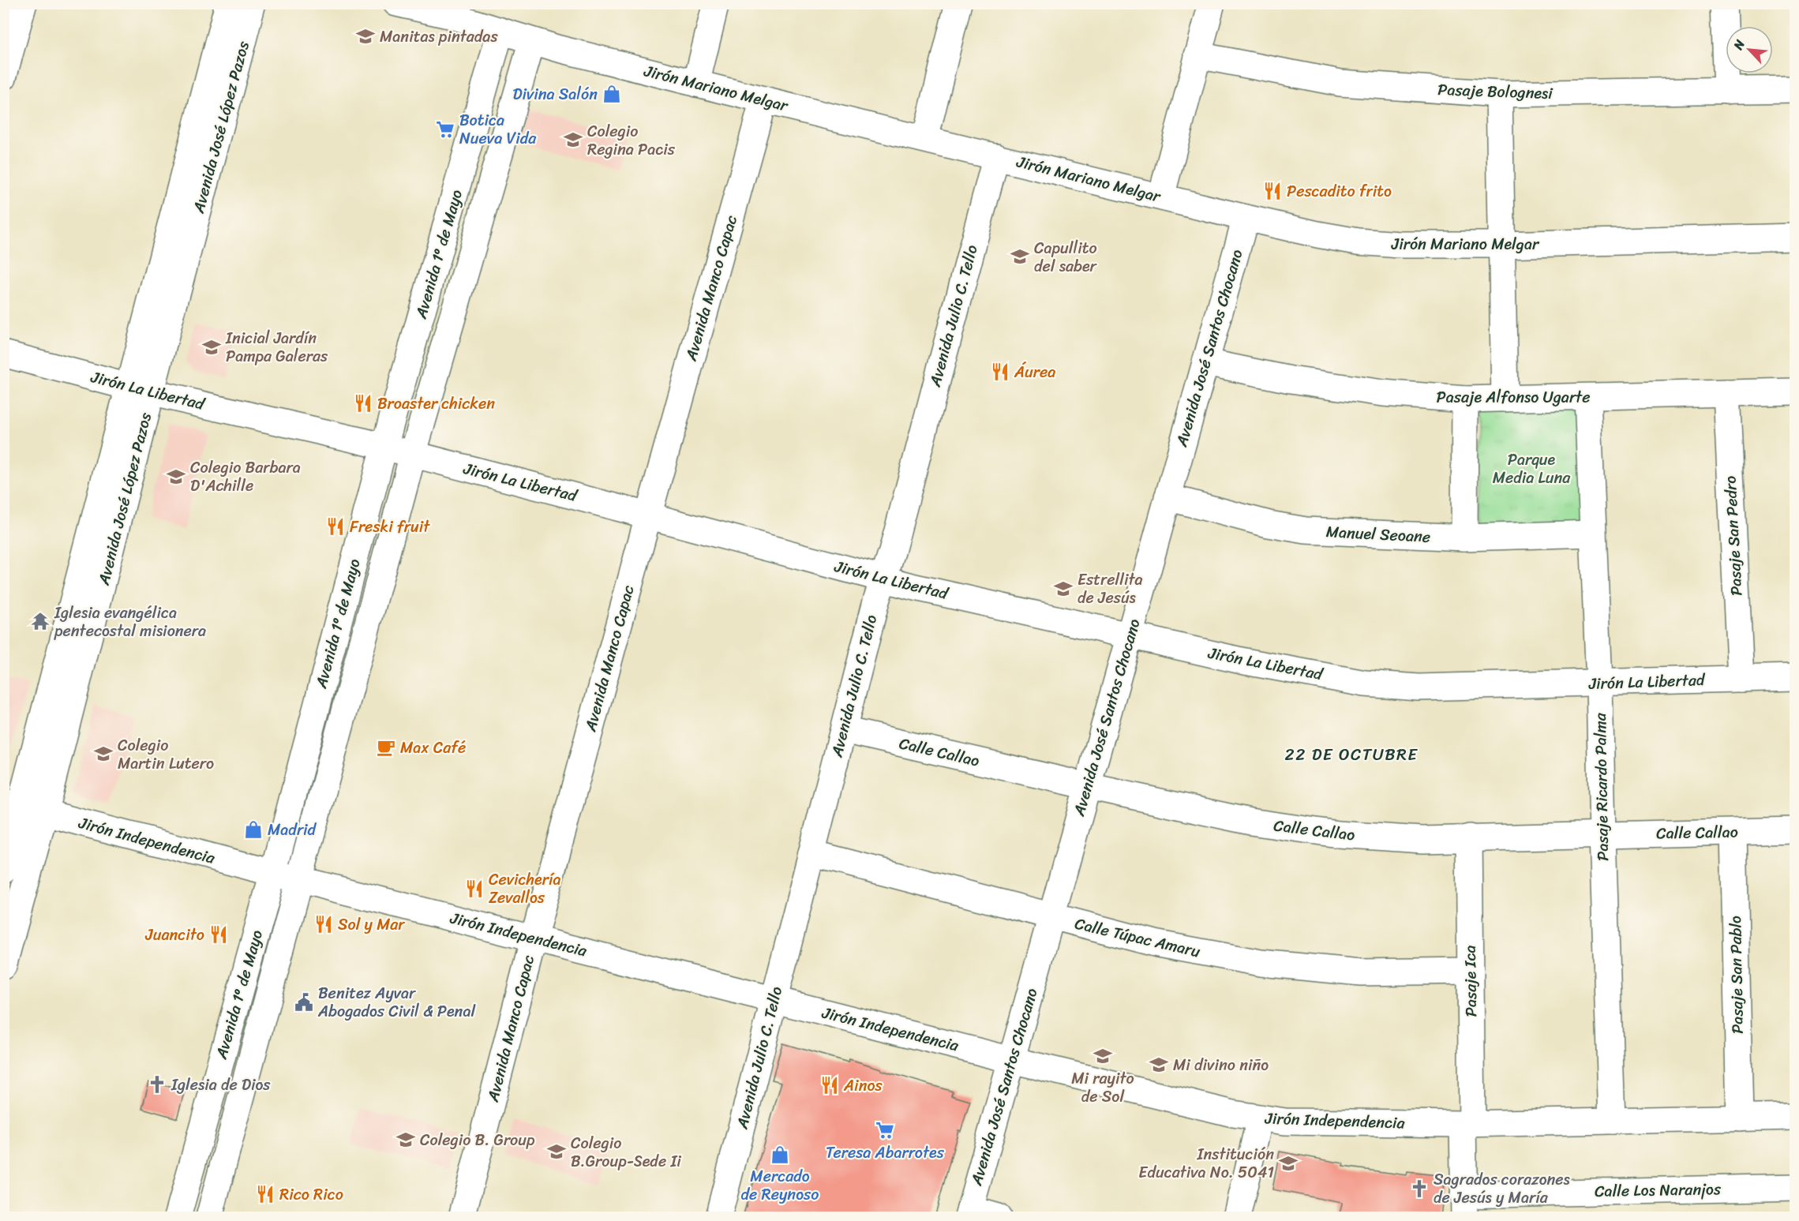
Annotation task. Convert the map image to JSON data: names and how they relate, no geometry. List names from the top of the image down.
{
  "streets": {
    "street": [
      "Jirón Mariano Melgar",
      "Pasaje Bolognesi",
      "Avenida José López Pazos",
      "Avenida 1º de Mayo",
      "Avenida Manco Capac",
      "Avenida Julio C. Tello",
      "Avenida José Santos Chocano",
      "Jirón La Libertad",
      "Pasaje Alfonso Ugarte",
      "Manuel Seoane",
      "Pasaje San Pedro",
      "Calle Callao",
      "Pasaje Ricardo Palma",
      "Jirón Independencia",
      "Calle Túpac Amaru",
      "Pasaje San Pablo",
      "Pasaje Ica",
      "Calle Los Naranjos"
    ]
  },
  "crossings": [
    ["Jirón Mariano Melgar", "Avenida 1º de Mayo"],
    ["Jirón Mariano Melgar", "Avenida Manco Capac"],
    ["Jirón Mariano Melgar", "Avenida Julio C. Tello"],
    ["Jirón Mariano Melgar", "Avenida José Santos Chocano"],
    ["Avenida José López Pazos", "Jirón La Libertad"],
    ["Avenida José López Pazos", "Jirón Independencia"],
    ["Avenida 1º de Mayo", "Jirón La Libertad"],
    ["Avenida 1º de Mayo", "Jirón Independencia"],
    ["Avenida Manco Capac", "Jirón La Libertad"],
    ["Avenida Manco Capac", "Jirón Independencia"],
    ["Avenida Julio C. Tello", "Jirón La Libertad"],
    ["Avenida Julio C. Tello", "Calle Callao"],
    ["Avenida Julio C. Tello", "Jirón Independencia"],
    ["Avenida Julio C. Tello", "Calle Túpac Amaru"],
    ["Avenida José Santos Chocano", "Jirón La Libertad"],
    ["Avenida José Santos Chocano", "Pasaje Alfonso Ugarte"],
    ["Avenida José Santos Chocano", "Manuel Seoane"],
    ["Avenida José Santos Chocano", "Calle Callao"],
    ["Avenida José Santos Chocano", "Jirón Independencia"],
    ["Avenida José Santos Chocano", "Calle Túpac Amaru"],
    ["Jirón La Libertad", "Pasaje San Pedro"],
    ["Jirón La Libertad", "Pasaje Ricardo Palma"],
    ["Pasaje Alfonso Ugarte", "Pasaje San Pedro"],
    ["Pasaje Alfonso Ugarte", "Pasaje Ricardo Palma"],
    ["Manuel Seoane", "Pasaje Ricardo Palma"],
    ["Calle Callao", "Pasaje Ricardo Palma"],
    ["Calle Callao", "Pasaje San Pablo"],
    ["Calle Callao", "Pasaje Ica"],
    ["Pasaje Ricardo Palma", "Jirón Independencia"],
    ["Jirón Independencia", "Pasaje San Pablo"],
    ["Jirón Independencia", "Pasaje Ica"],
    ["Calle Túpac Amaru", "Pasaje Ica"],
    ["Pasaje Ica", "Calle Los Naranjos"]
  ],
  "districts": ["22 DE OCTUBRE"],
  "parks": ["Parque Media Luna"],
  "places": {
    "school or university": [
      "Manitas pintadas",
      "Colegio Regina Pacis",
      "Capullito del saber",
      "Inicial Jardín Pampa Galeras",
      "Colegio Barbara D'Achille",
      "Estrellita de Jesús",
      "Colegio Martin Lutero",
      "Mi rayito de Sol",
      "Mi divino niño",
      "Colegio B. Group",
      "Colegio B.Group-Sede Ii",
      "Institución Educativa No. 5041"
    ],
    "shop": ["Divina Salón", "Madrid", "Mercado de Reynoso"],
    "supermarket": ["Botica Nueva Vida", "Teresa Abarrotes"],
    "restaurant": [
      "Pescadito frito",
      "Áurea",
      "Broaster chicken",
      "Freski fruit",
      "Cevichería Zevallos",
      "Sol y Mar",
      "Juancito",
      "Ainos",
      "Rico Rico"
    ],
    "temple": ["Iglesia evangélica pentecostal misionera"],
    "cafe": ["Max Café"],
    "public building": ["Benitez Ayvar Abogados Civil & Penal"],
    "church": ["Iglesia de Dios", "Sagrados corazones de Jesús y María"]
  },
  "north": "top left"
}
